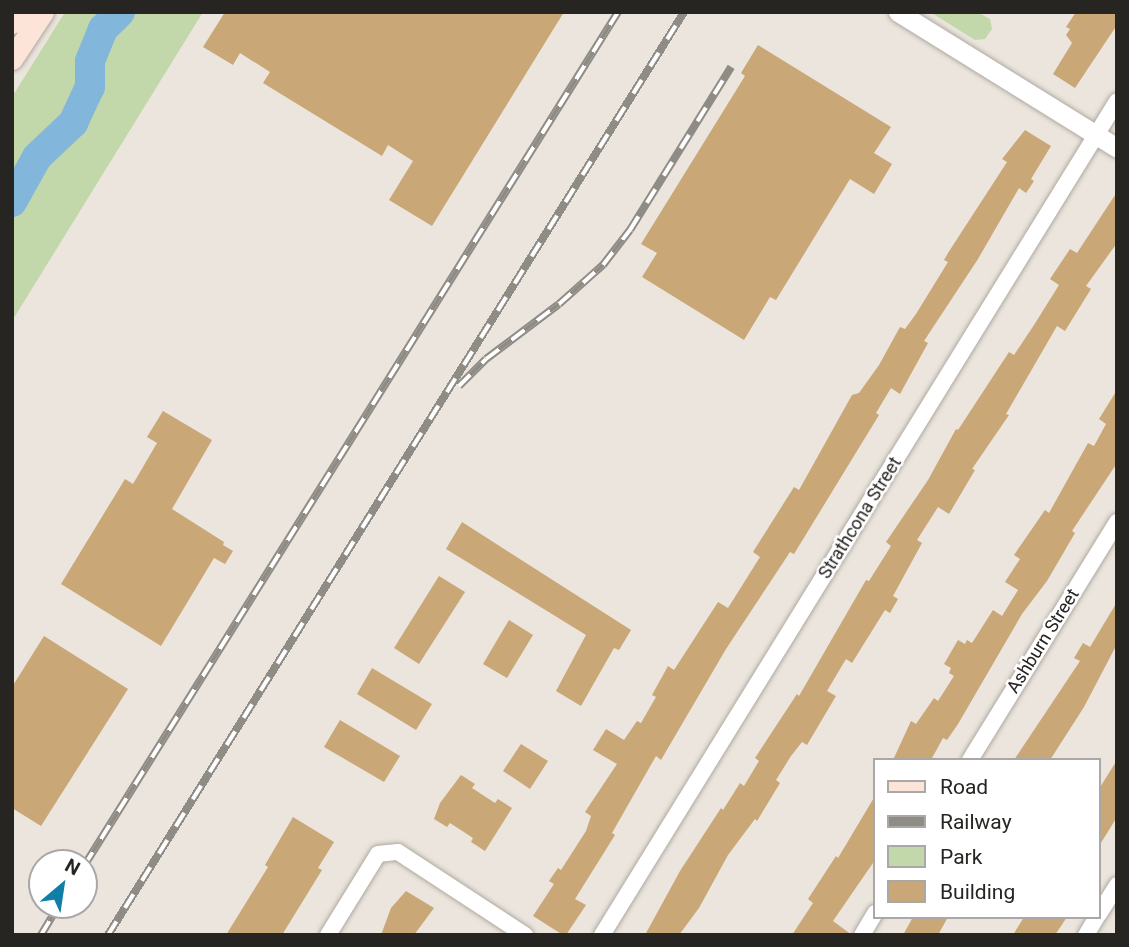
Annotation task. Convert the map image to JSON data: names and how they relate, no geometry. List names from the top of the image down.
{
  "streets": {
    "street": ["Strathcona Street", "Ashburn Street"]
  },
  "legend": [
    "Road",
    "Railway",
    "Park",
    "Building"
  ],
  "north": "top right"
}
